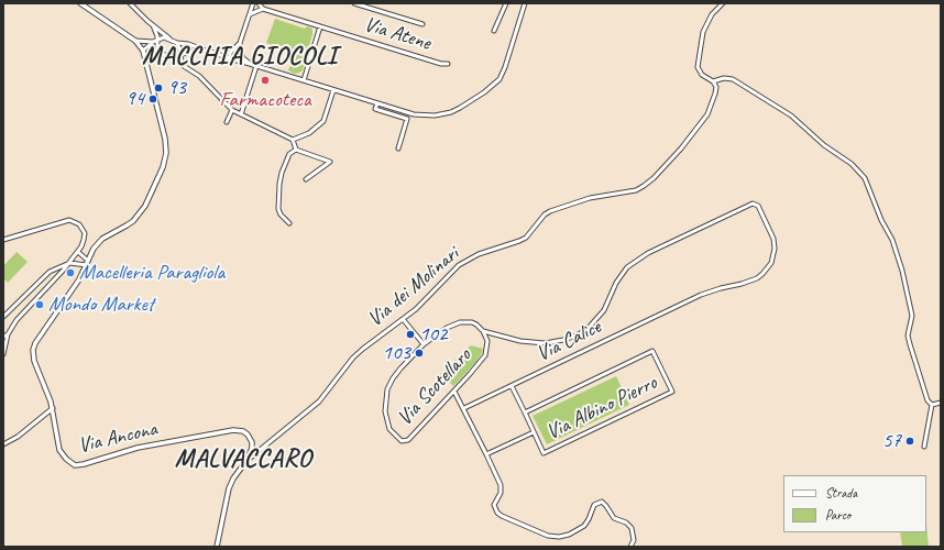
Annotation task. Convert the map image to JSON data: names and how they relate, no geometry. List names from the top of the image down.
{
  "streets": {
    "street": [
      "Via Atene",
      "Via dei Molinari",
      "Via Calice",
      "Via Scotellaro",
      "Via Albino Pierro",
      "Via Ancona"
    ]
  },
  "crossings": [
    ["Via dei Molinari", "Via Ancona"],
    ["Via Calice", "Via Scotellaro"]
  ],
  "districts": ["MACCHIA GIOCOLI", "MALVACCARO"],
  "places": [
    "Farmacoteca",
    "93",
    "94",
    "Macelleria Paragliola",
    "Mondo Market",
    "102",
    "103",
    "57"
  ],
  "legend": ["Strada", "Parco"]
}
